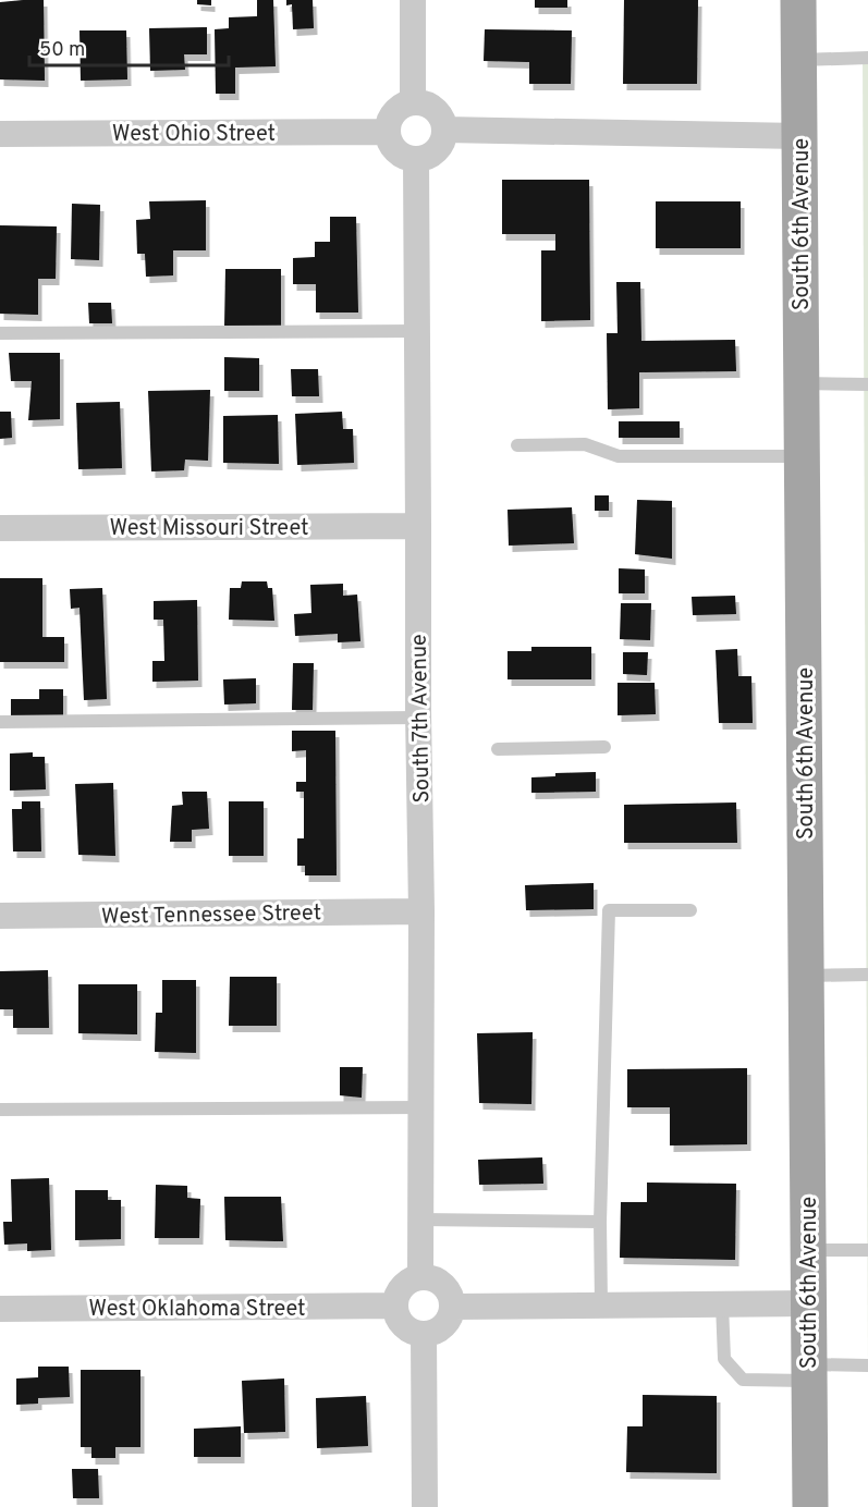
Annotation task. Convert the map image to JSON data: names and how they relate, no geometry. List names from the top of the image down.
{
  "streets": {
    "main road": ["South 6th Avenue"],
    "street": [
      "West Ohio Street",
      "West Missouri Street",
      "South 7th Avenue",
      "West Tennessee Street",
      "West Oklahoma Street"
    ]
  },
  "crossings": [
    ["West Ohio Street", "South 7th Avenue"],
    ["West Missouri Street", "South 7th Avenue"],
    ["South 7th Avenue", "West Tennessee Street"],
    ["South 7th Avenue", "West Oklahoma Street"]
  ],
  "scale_bar": "50 m"
}
